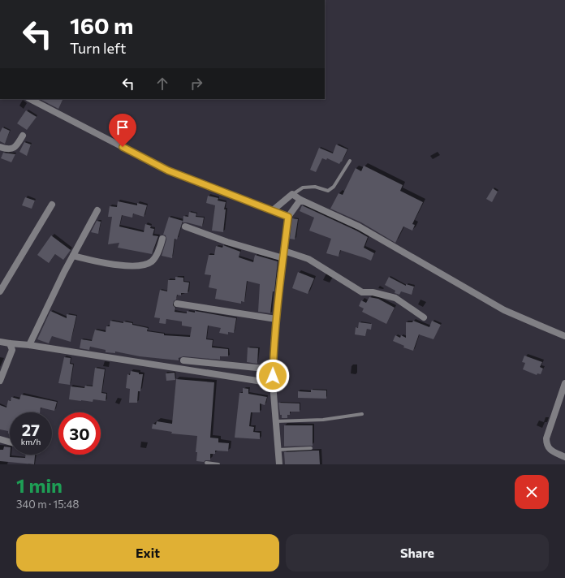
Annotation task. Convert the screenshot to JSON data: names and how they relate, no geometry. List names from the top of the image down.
{
  "page": {
    "turn": ["160 m", "Turn left"],
    "speed": "27 km/h",
    "limit": "30",
    "heading": ["1 min", "340 m · 15:48"],
    "buttons": ["Exit", "Share"]
  }
}
